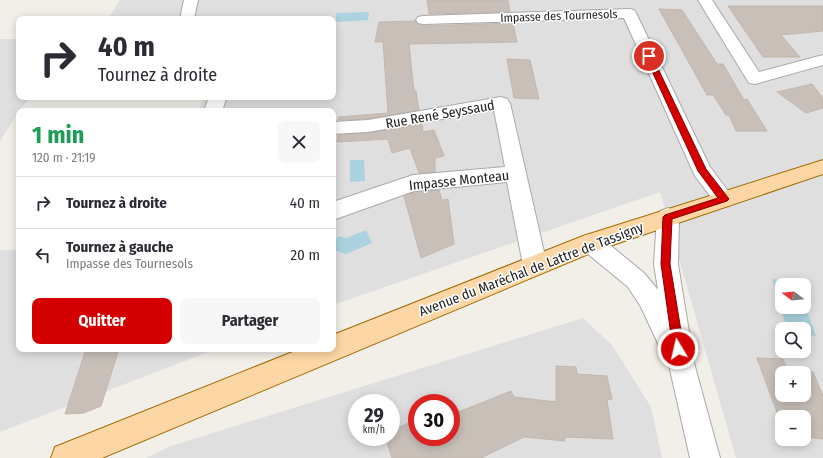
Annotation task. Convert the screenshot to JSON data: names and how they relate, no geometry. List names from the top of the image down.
{
  "streets": {
    "main road": ["Avenue du Maréchal de Lattre de Tassigny"],
    "street": ["Impasse des Tournesols", "Rue René Seyssaud", "Impasse Monteau"]
  },
  "crossings": [
    ["Impasse des Tournesols", "Avenue du Maréchal de Lattre de Tassigny"],
    ["Rue René Seyssaud", "Impasse Monteau"],
    ["Rue René Seyssaud", "Avenue du Maréchal de Lattre de Tassigny"]
  ],
  "north": "left",
  "page": {
    "turn": ["40 m", "Tournez à droite"],
    "heading": ["1 min", "120 m · 21:19"],
    "list": [
      {
        "name": "Tournez à droite",
        "value": "40 m"
      },
      {
        "name": "Tournez à gauche",
        "note": "Impasse des Tournesols",
        "value": "20 m"
      }
    ],
    "map_buttons": ["+", "−"],
    "buttons": ["Quitter", "Partager"],
    "speed": "29 km/h",
    "limit": "30"
  }
}
